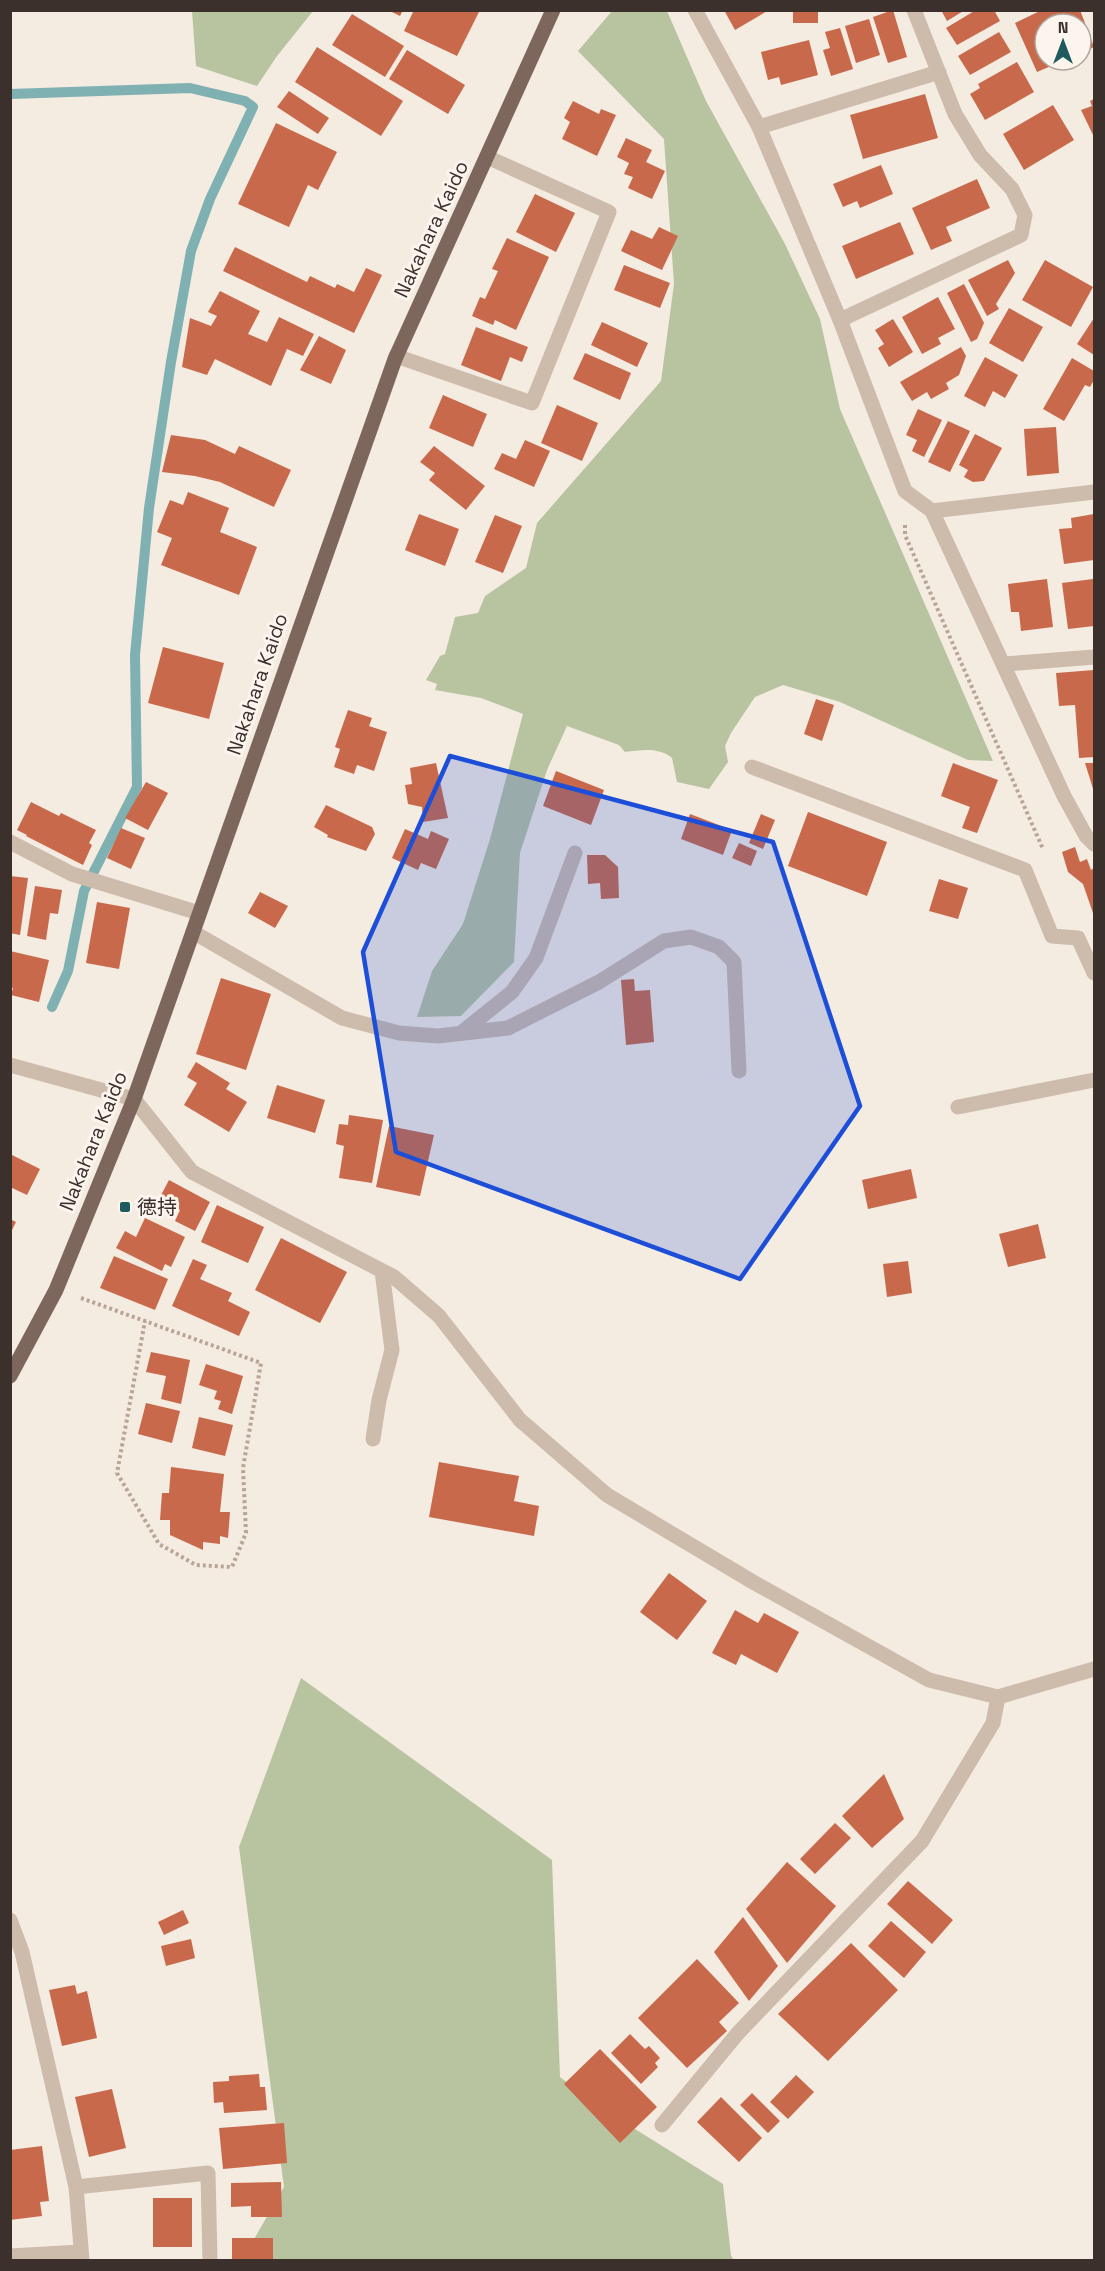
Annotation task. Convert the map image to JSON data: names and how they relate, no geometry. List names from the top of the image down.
{
  "streets": {
    "main road": ["Nakahara Kaido"]
  },
  "places": {
    "transit": ["徳持"]
  },
  "north": "top"
}
